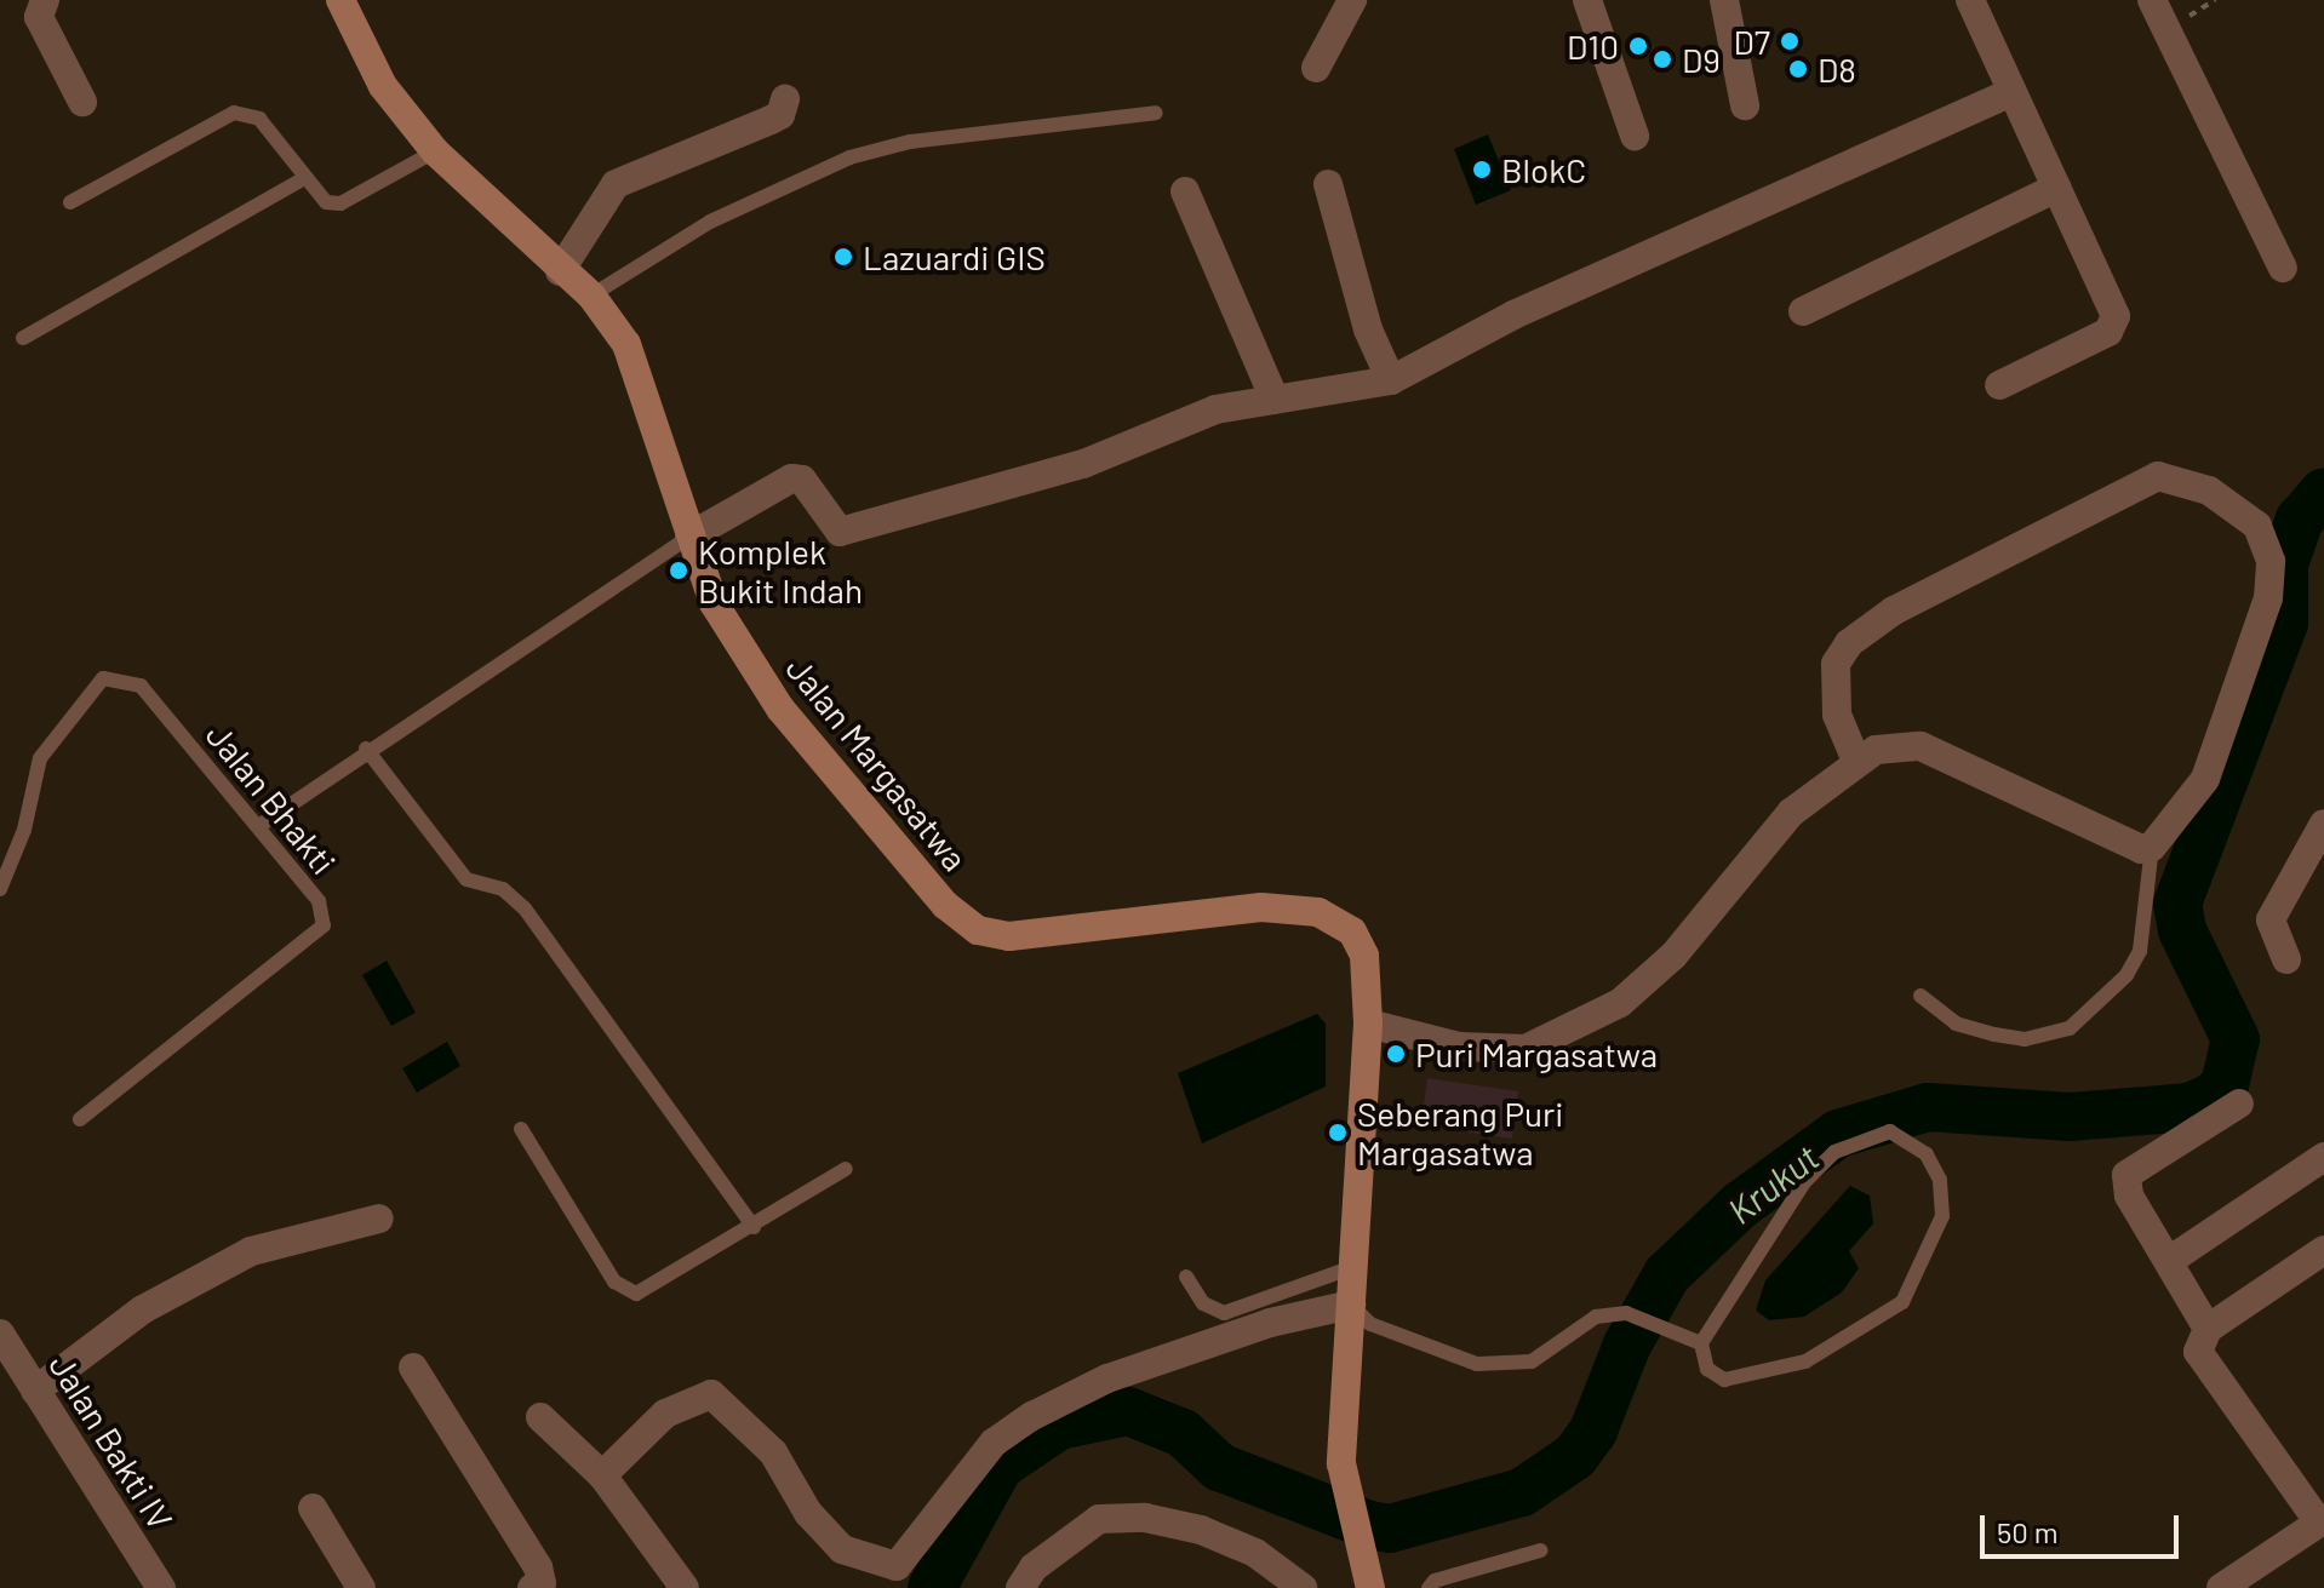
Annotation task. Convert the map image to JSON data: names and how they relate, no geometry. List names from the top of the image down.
{
  "streets": {
    "street": ["Jalan Margasatwa", "Jalan Bakti IV"],
    "lane": ["Jalan Bhakti"]
  },
  "water": ["Krukut"],
  "places": [
    "D7",
    "D10",
    "D9",
    "D8",
    "BlokC",
    "Lazuardi GIS",
    "Komplek Bukit Indah",
    "Puri Margasatwa",
    "Seberang Puri Margasatwa"
  ],
  "scale_bar": "50 m"
}
